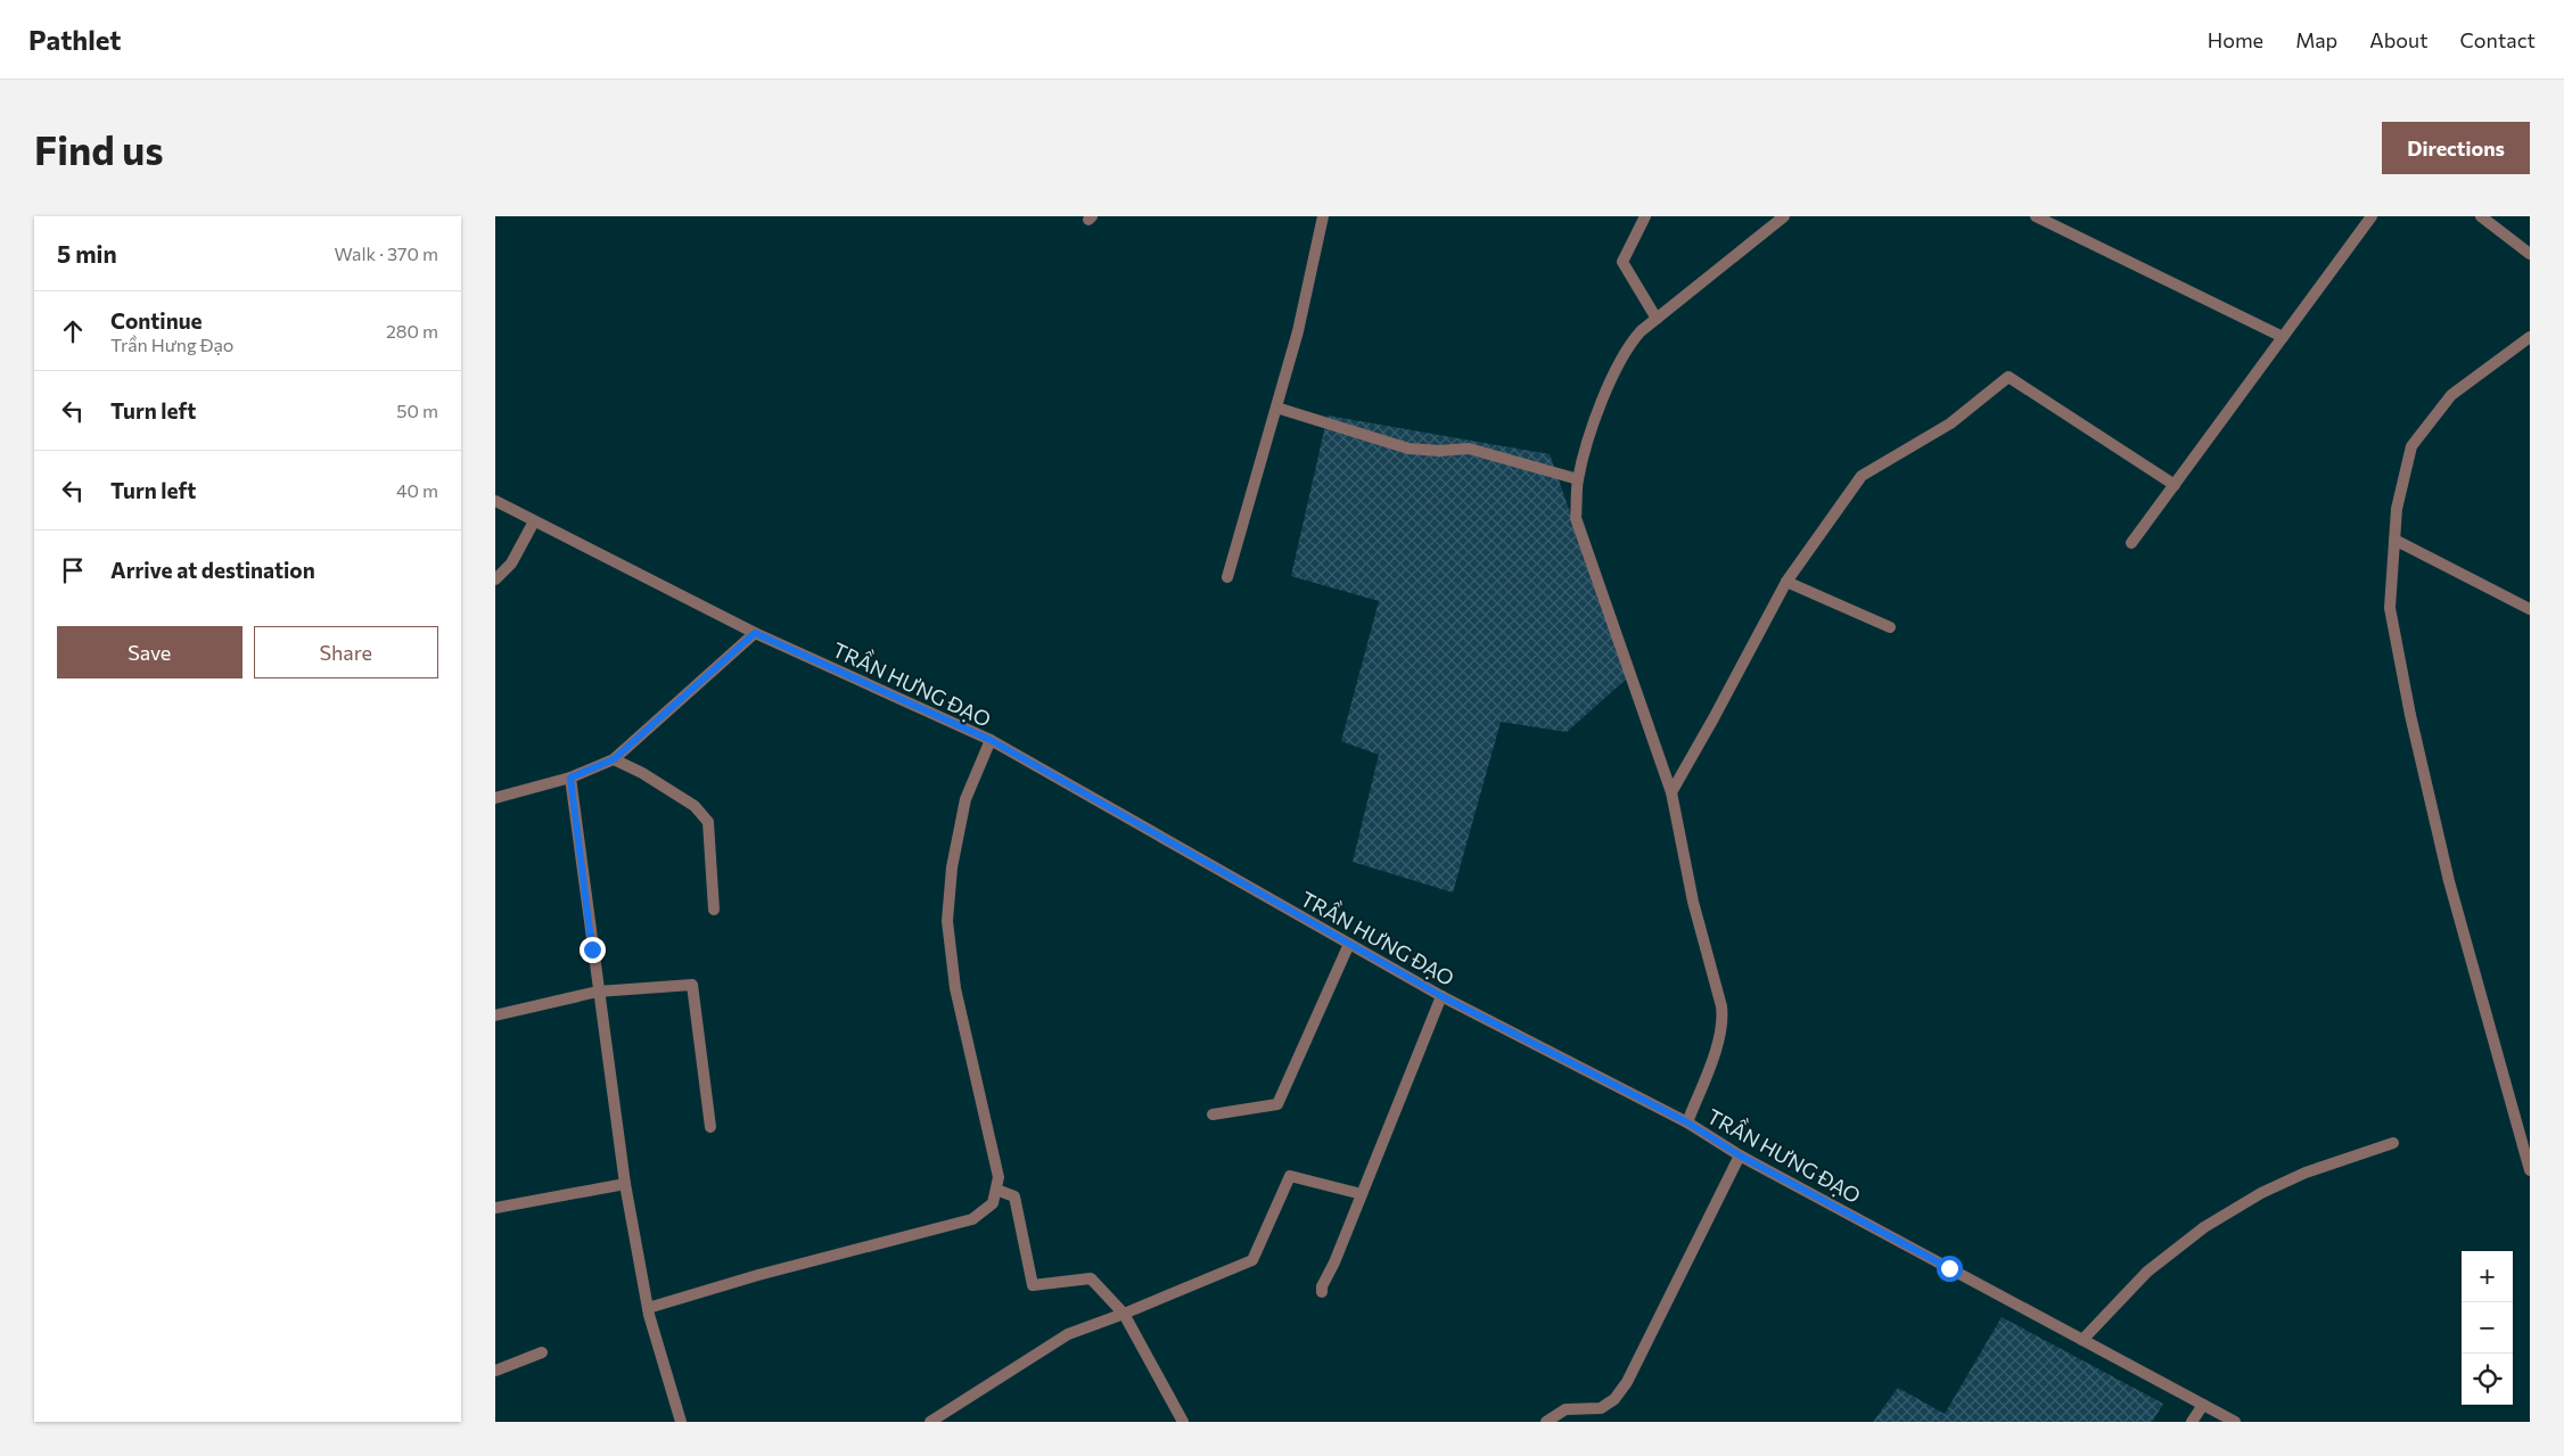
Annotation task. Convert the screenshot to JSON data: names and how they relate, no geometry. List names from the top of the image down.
{
  "streets": {
    "street": ["TRẦN HƯNG ĐẠO"]
  },
  "page": {
    "header": "Pathlet",
    "nav": [
      "Home",
      "Map",
      "About",
      "Contact"
    ],
    "buttons": [
      "Directions",
      ["Save", "Share"]
    ],
    "title": "Find us",
    "heading": ["5 min", "Walk · 370 m"],
    "list": [
      ["Continue", "Trần Hưng Đạo", "280 m"],
      ["Turn left", "50 m"],
      ["Turn left", "40 m"],
      "Arrive at destination"
    ],
    "map_buttons": ["+", "−"]
  }
}
